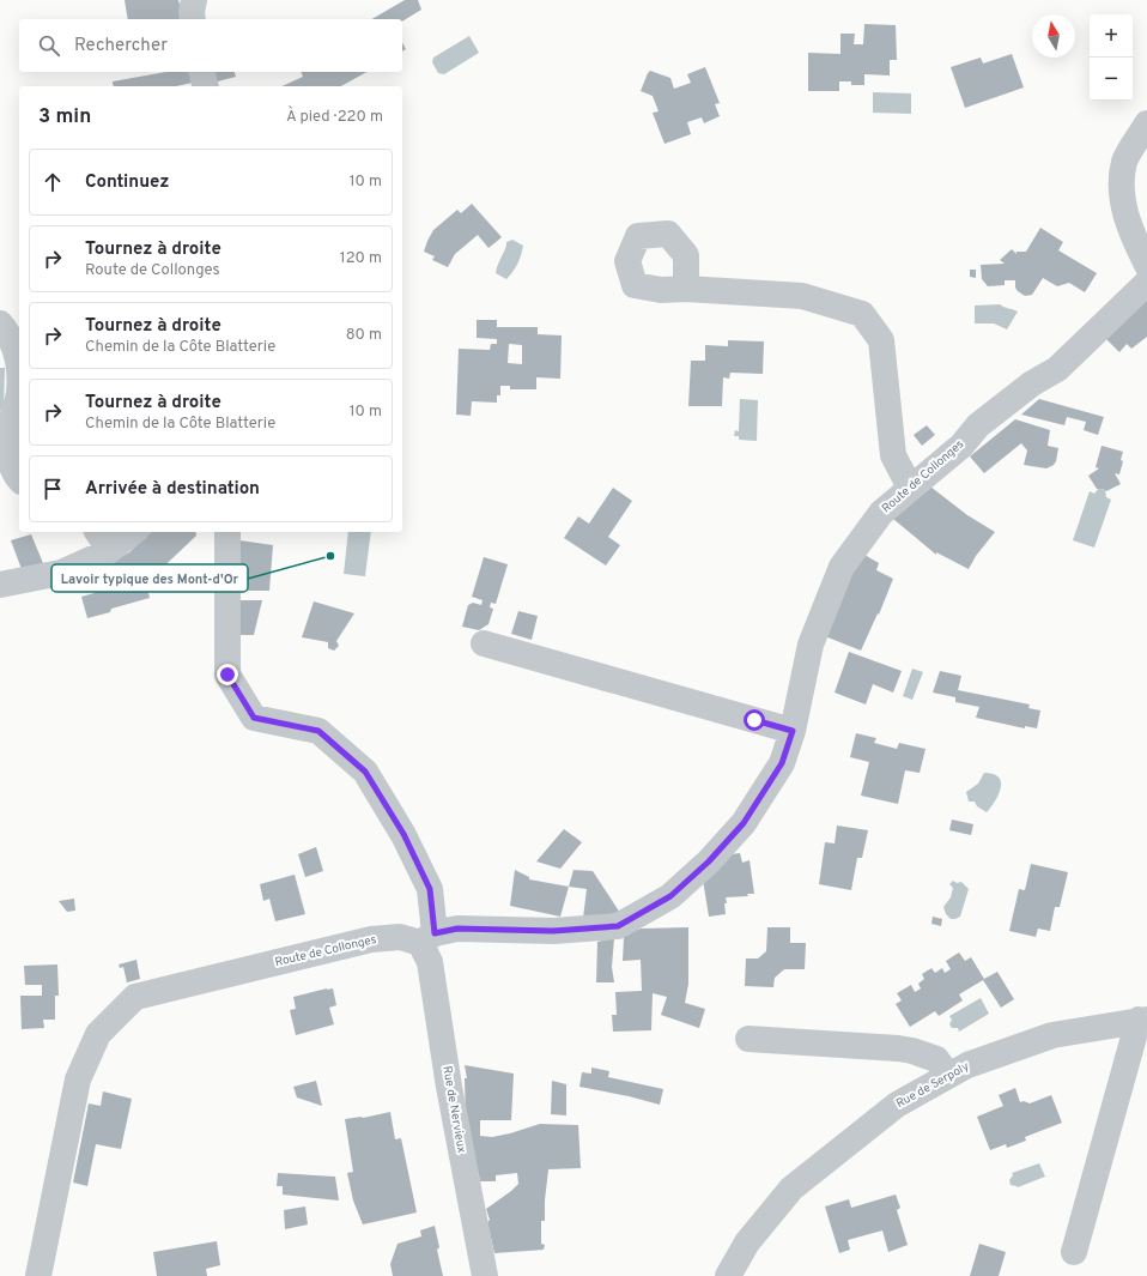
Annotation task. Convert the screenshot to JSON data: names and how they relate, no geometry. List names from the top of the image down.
{
  "streets": {
    "street": ["Route de Collonges", "Rue de Serpoly", "Rue de Nervieux"]
  },
  "crossings": [
    ["Route de Collonges", "Rue de Nervieux"]
  ],
  "places": ["Lavoir typique des Mont-d'Or"],
  "north": "top",
  "page": {
    "map_buttons": ["+", "−"],
    "search": "Rechercher",
    "heading": ["3 min", "À pied · 220 m"],
    "list": [
      ["Continuez", "10 m"],
      ["Tournez à droite", "Route de Collonges", "120 m"],
      ["Tournez à droite", "Chemin de la Côte Blatterie", "80 m"],
      ["Tournez à droite", "Chemin de la Côte Blatterie", "10 m"],
      "Arrivée à destination"
    ]
  }
}
